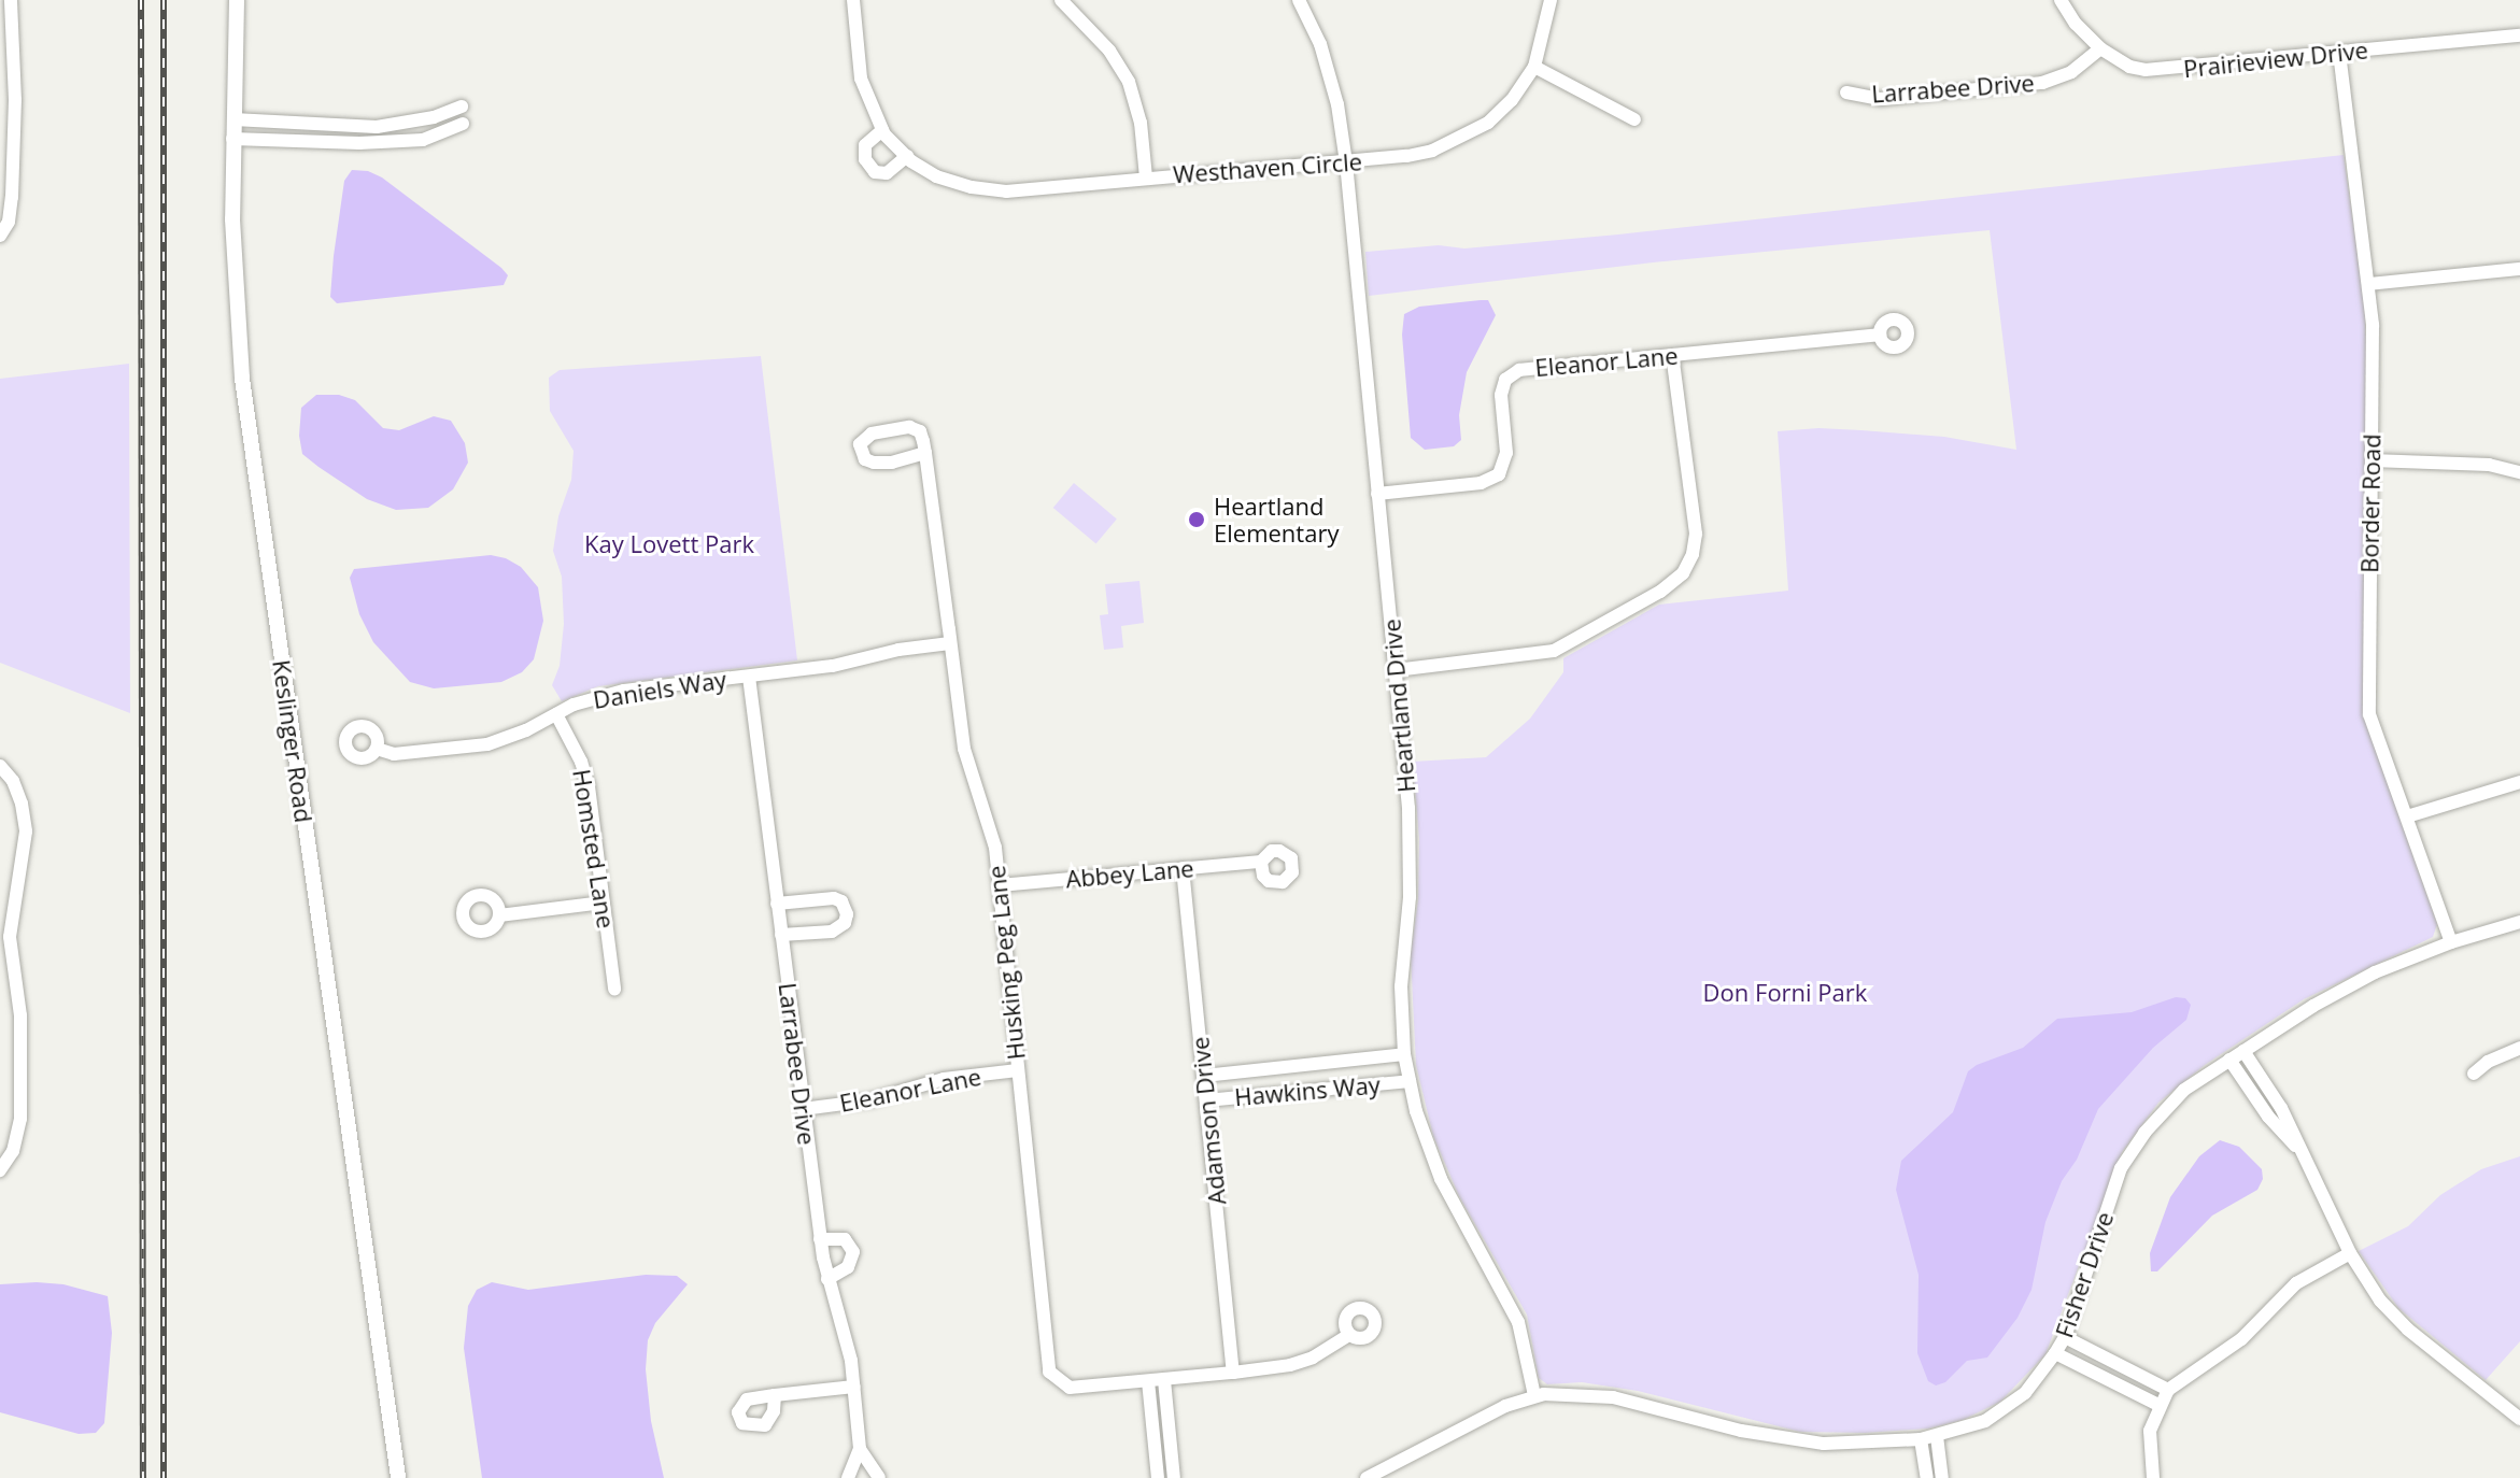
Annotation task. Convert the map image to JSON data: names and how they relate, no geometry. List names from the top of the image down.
{
  "streets": {
    "main road": ["Keslinger Road"],
    "street": [
      "Prairieview Drive",
      "Larrabee Drive",
      "Westhaven Circle",
      "Eleanor Lane",
      "Border Road",
      "Daniels Way",
      "Heartland Drive",
      "Homsted Lane",
      "Abbey Lane",
      "Husking Peg Lane",
      "Hawkins Way",
      "Adamson Drive",
      "Fisher Drive"
    ]
  },
  "crossings": [
    ["Prairieview Drive", "Larrabee Drive"],
    ["Prairieview Drive", "Border Road"],
    ["Larrabee Drive", "Eleanor Lane"],
    ["Larrabee Drive", "Daniels Way"],
    ["Westhaven Circle", "Heartland Drive"],
    ["Eleanor Lane", "Heartland Drive"],
    ["Eleanor Lane", "Husking Peg Lane"],
    ["Border Road", "Fisher Drive"],
    ["Daniels Way", "Homsted Lane"],
    ["Daniels Way", "Husking Peg Lane"],
    ["Heartland Drive", "Hawkins Way"],
    ["Heartland Drive", "Fisher Drive"],
    ["Abbey Lane", "Husking Peg Lane"],
    ["Abbey Lane", "Adamson Drive"],
    ["Husking Peg Lane", "Adamson Drive"],
    ["Hawkins Way", "Adamson Drive"]
  ],
  "parks": ["Kay Lovett Park", "Don Forni Park"],
  "places": ["Heartland Elementary"]
}
